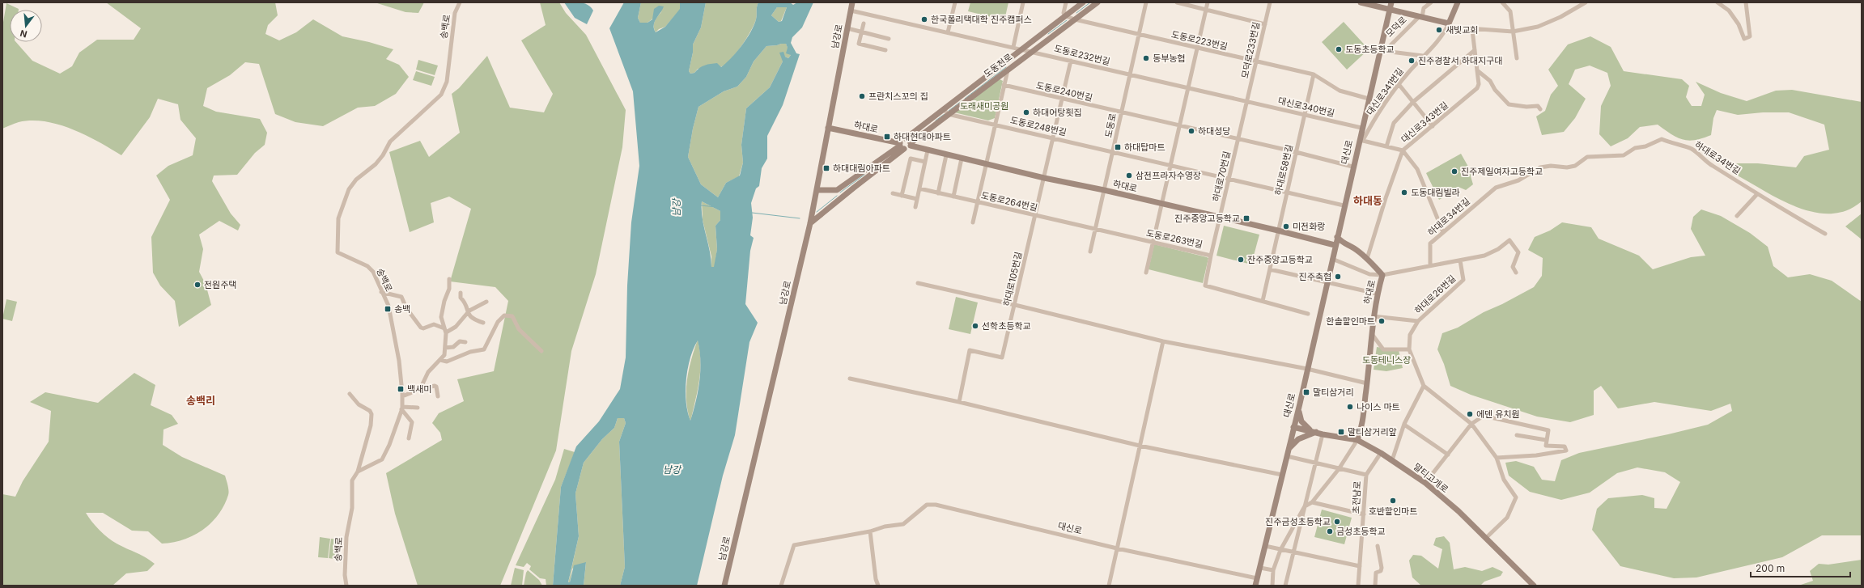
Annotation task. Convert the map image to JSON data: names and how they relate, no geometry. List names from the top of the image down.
{
  "streets": {
    "street": [
      "송백로",
      "모덕로",
      "남강로",
      "도동로223번길",
      "모덕로233번길",
      "도동로232번길",
      "도동천로",
      "도동로240번길",
      "대신로341번길",
      "대신로340번길",
      "대신로343번길",
      "도동로",
      "도동로248번길",
      "하대로",
      "대신로",
      "하대로34번길",
      "하대로58번길",
      "하대로70번길",
      "도동로264번길",
      "도동로263번길",
      "하대로105번길",
      "하대로26번길",
      "말티고개로",
      "초전남로"
    ]
  },
  "crossings": [
    ["모덕로", "대신로341번길"],
    ["모덕로", "대신로"],
    ["남강로", "도동로232번길"],
    ["남강로", "하대로"],
    ["도동로223번길", "모덕로233번길"],
    ["도동로223번길", "도동천로"],
    ["도동로223번길", "도동로"],
    ["도동로223번길", "대신로"],
    ["도동로223번길", "하대로58번길"],
    ["모덕로233번길", "대신로340번길"],
    ["모덕로233번길", "하대로70번길"],
    ["도동로232번길", "도동천로"],
    ["도동로232번길", "대신로340번길"],
    ["도동로232번길", "도동로"],
    ["도동로232번길", "하대로105번길"],
    ["도동천로", "도동로248번길"],
    ["도동천로", "하대로"],
    ["도동로240번길", "도동로"],
    ["도동로240번길", "대신로"],
    ["도동로240번길", "하대로58번길"],
    ["도동로240번길", "하대로70번길"],
    ["도동로240번길", "하대로105번길"],
    ["대신로341번길", "대신로343번길"],
    ["대신로341번길", "대신로"],
    ["대신로340번길", "대신로"],
    ["대신로340번길", "하대로58번길"],
    ["대신로340번길", "하대로70번길"],
    ["대신로343번길", "대신로"],
    ["도동로", "도동로248번길"],
    ["도동로", "하대로"],
    ["도동로", "도동로264번길"],
    ["도동로", "도동로263번길"],
    ["도동로248번길", "대신로"],
    ["도동로248번길", "하대로58번길"],
    ["도동로248번길", "하대로70번길"],
    ["도동로248번길", "하대로105번길"],
    ["하대로", "대신로"],
    ["하대로", "하대로58번길"],
    ["하대로", "하대로70번길"],
    ["하대로", "도동로263번길"],
    ["하대로", "하대로105번길"],
    ["하대로", "하대로26번길"],
    ["하대로", "말티고개로"],
    ["대신로", "말티고개로"],
    ["하대로70번길", "도동로263번길"],
    ["도동로264번길", "도동로263번길"],
    ["도동로264번길", "하대로105번길"],
    ["말티고개로", "초전남로"]
  ],
  "districts": ["하대동", "송백리"],
  "water": ["남강"],
  "parks": ["도래새미공원", "도동테니스장"],
  "places": {
    "other": [
      "한국폴리택대학 진주캠퍼스",
      "새빛교회",
      "도동초등학교",
      "동부농협",
      "진주경찰서 하대지구대",
      "프란치스꼬의 집",
      "하대어탕횟집",
      "하대성당",
      "진주제일여자고등학교",
      "삼전프라자수영장",
      "도동대림빌라",
      "미전화랑",
      "잔주중앙고등학교",
      "진주축협",
      "전원주택",
      "한솔할인마트",
      "선학초등학교",
      "나이스 마트",
      "에덴 유치원",
      "호반할인마트",
      "진주금성초등학교",
      "금성초등학교"
    ],
    "transit": [
      "하대현대아파트",
      "하대탑마트",
      "하대대림아파트",
      "진주중앙고등학교",
      "송백",
      "백새미",
      "말티삼거리",
      "말티삼거리앞"
    ]
  },
  "scale_bar": "200 m",
  "north": "bottom"
}
